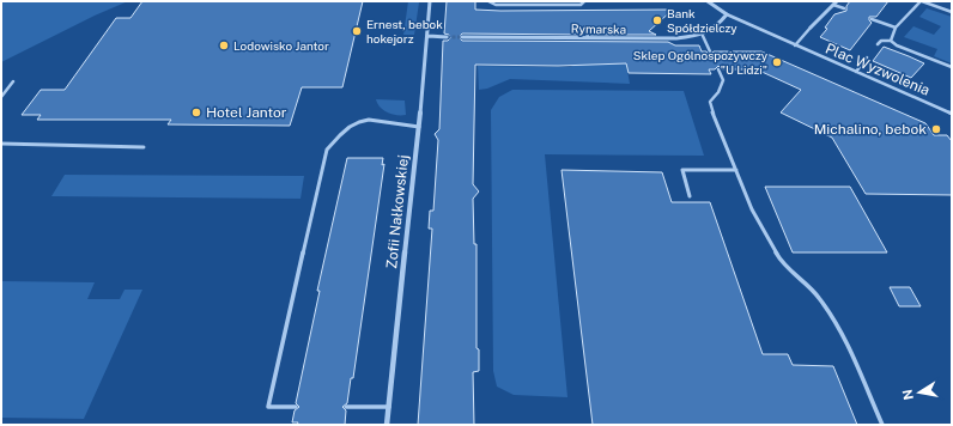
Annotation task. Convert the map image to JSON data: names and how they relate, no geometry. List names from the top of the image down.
{
  "streets": {
    "street": ["Rymarska", "Plac Wyzwolenia", "Zofii Nałkowskiej"]
  },
  "places": [
    "Bank Spółdzielczy",
    "Ernest, bebok hokejorz",
    "Lodowisko Jantor",
    "Sklep Ogólnospożywczy \"U Lidzi\"",
    "Hotel Jantor",
    "Michalino, bebok"
  ],
  "north": "left"
}
